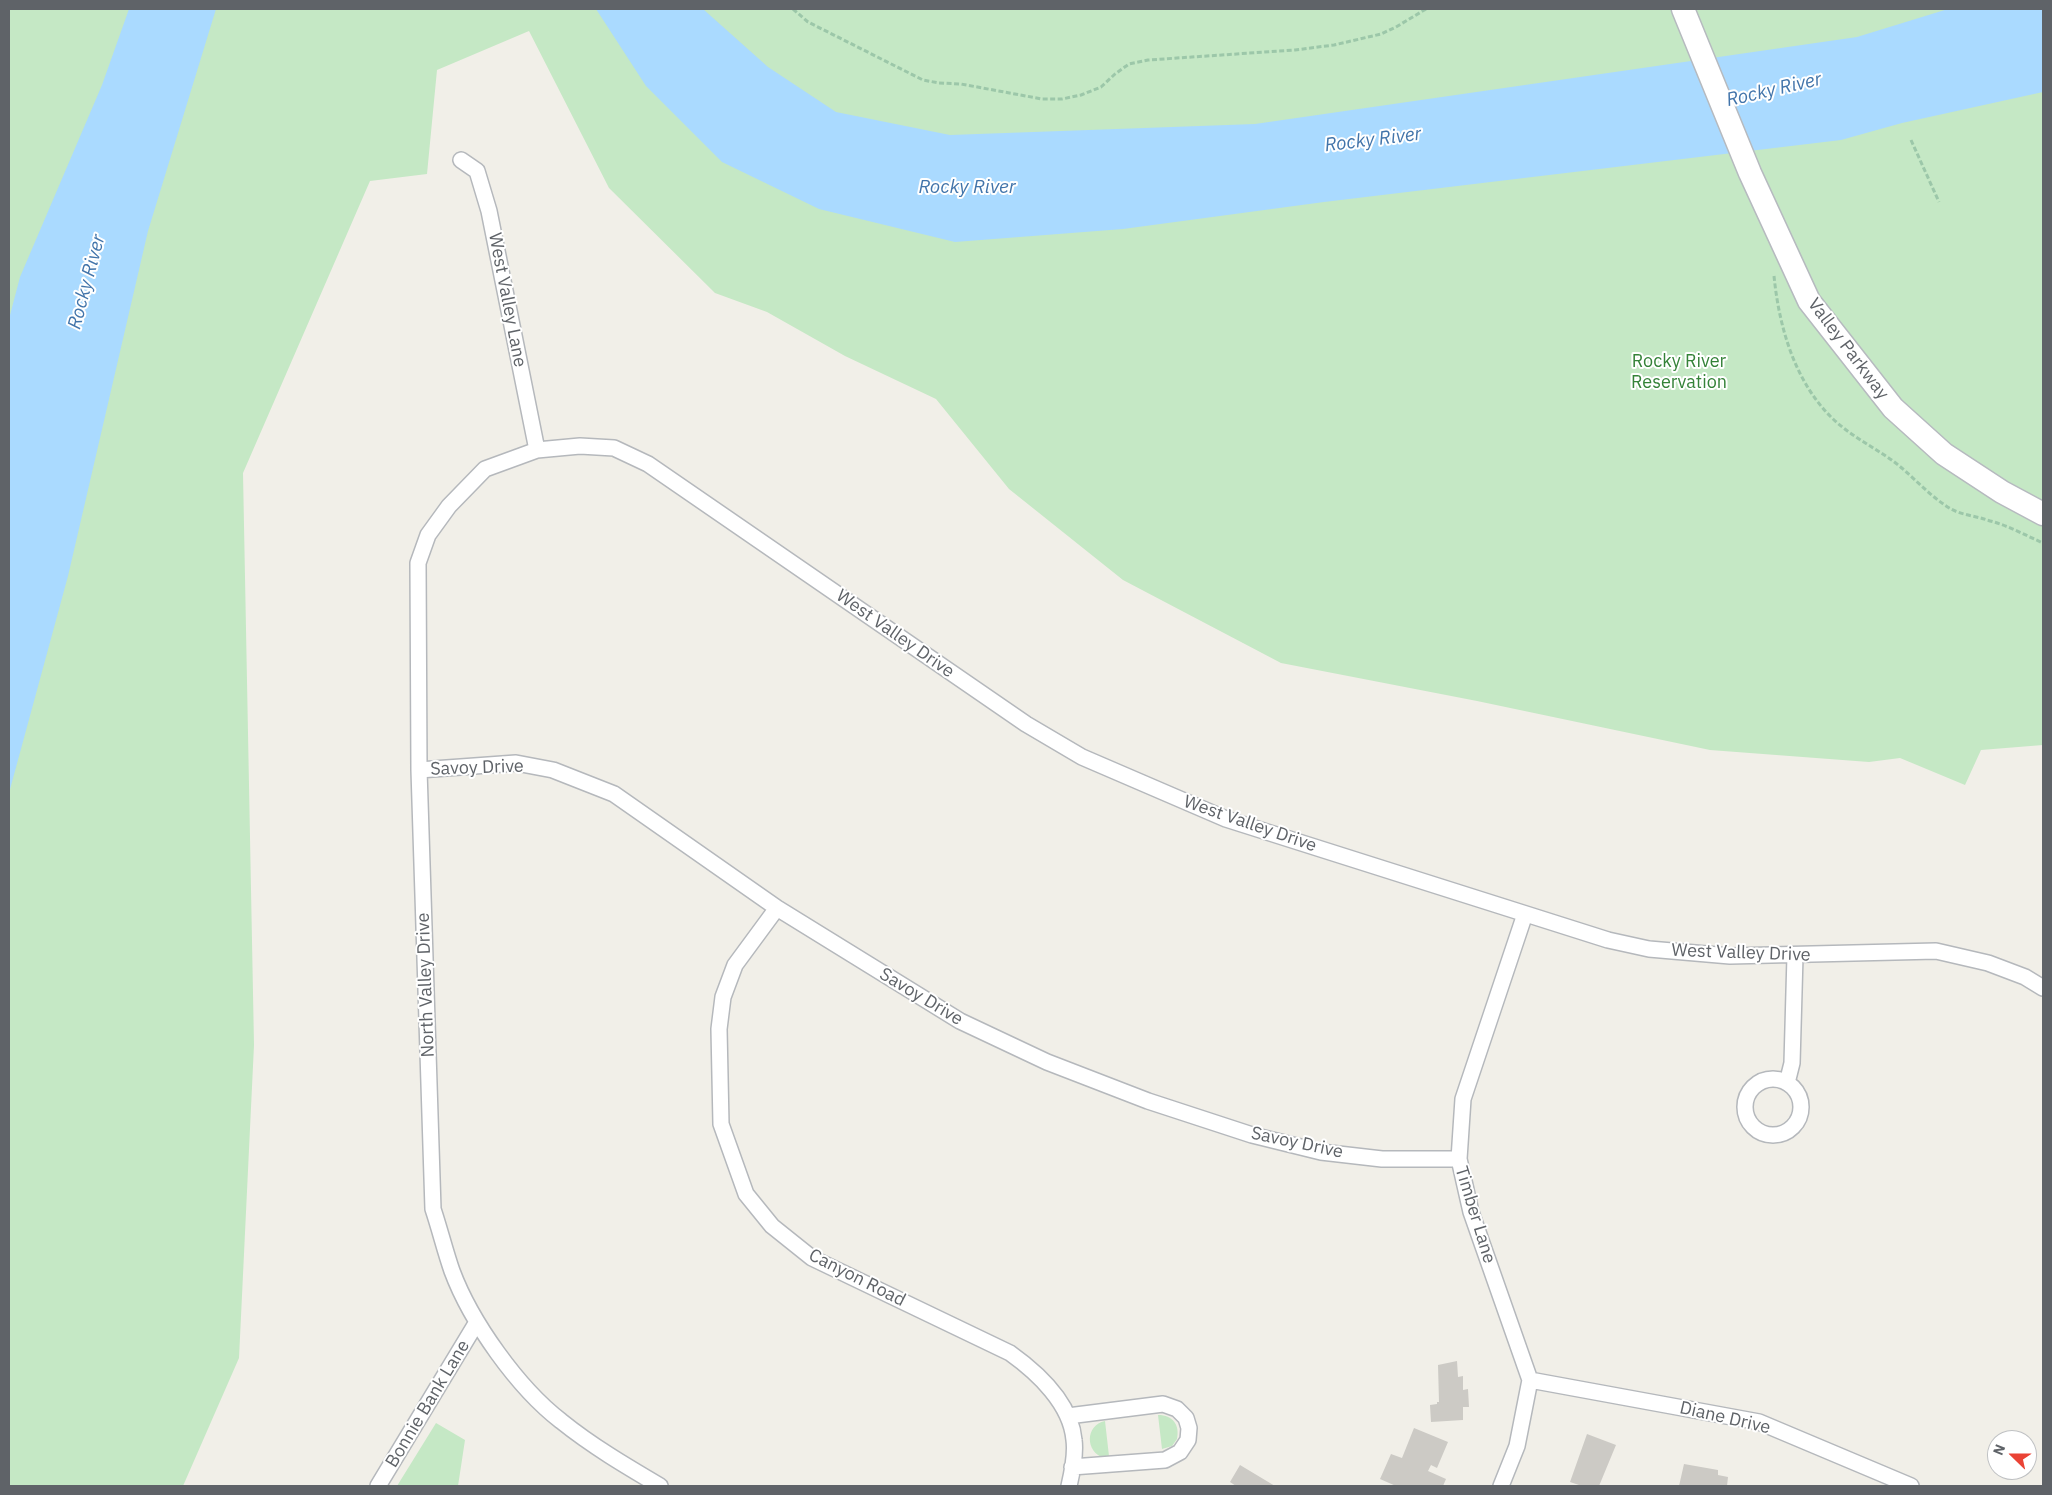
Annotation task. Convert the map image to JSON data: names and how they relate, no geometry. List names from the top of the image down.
{
  "streets": {
    "street": [
      "West Valley Lane",
      "Valley Parkway",
      "West Valley Drive",
      "Savoy Drive",
      "North Valley Drive",
      "Timber Lane",
      "Canyon Road",
      "Bonnie Bank Lane",
      "Diane Drive"
    ]
  },
  "crossings": [
    ["West Valley Lane", "West Valley Drive"],
    ["West Valley Lane", "North Valley Drive"],
    ["West Valley Drive", "North Valley Drive"],
    ["West Valley Drive", "Timber Lane"],
    ["Savoy Drive", "North Valley Drive"],
    ["Savoy Drive", "Timber Lane"],
    ["Savoy Drive", "Canyon Road"],
    ["North Valley Drive", "Bonnie Bank Lane"],
    ["Timber Lane", "Diane Drive"]
  ],
  "water": ["Rocky River"],
  "parks": ["Rocky River Reservation"],
  "north": "left"
}
